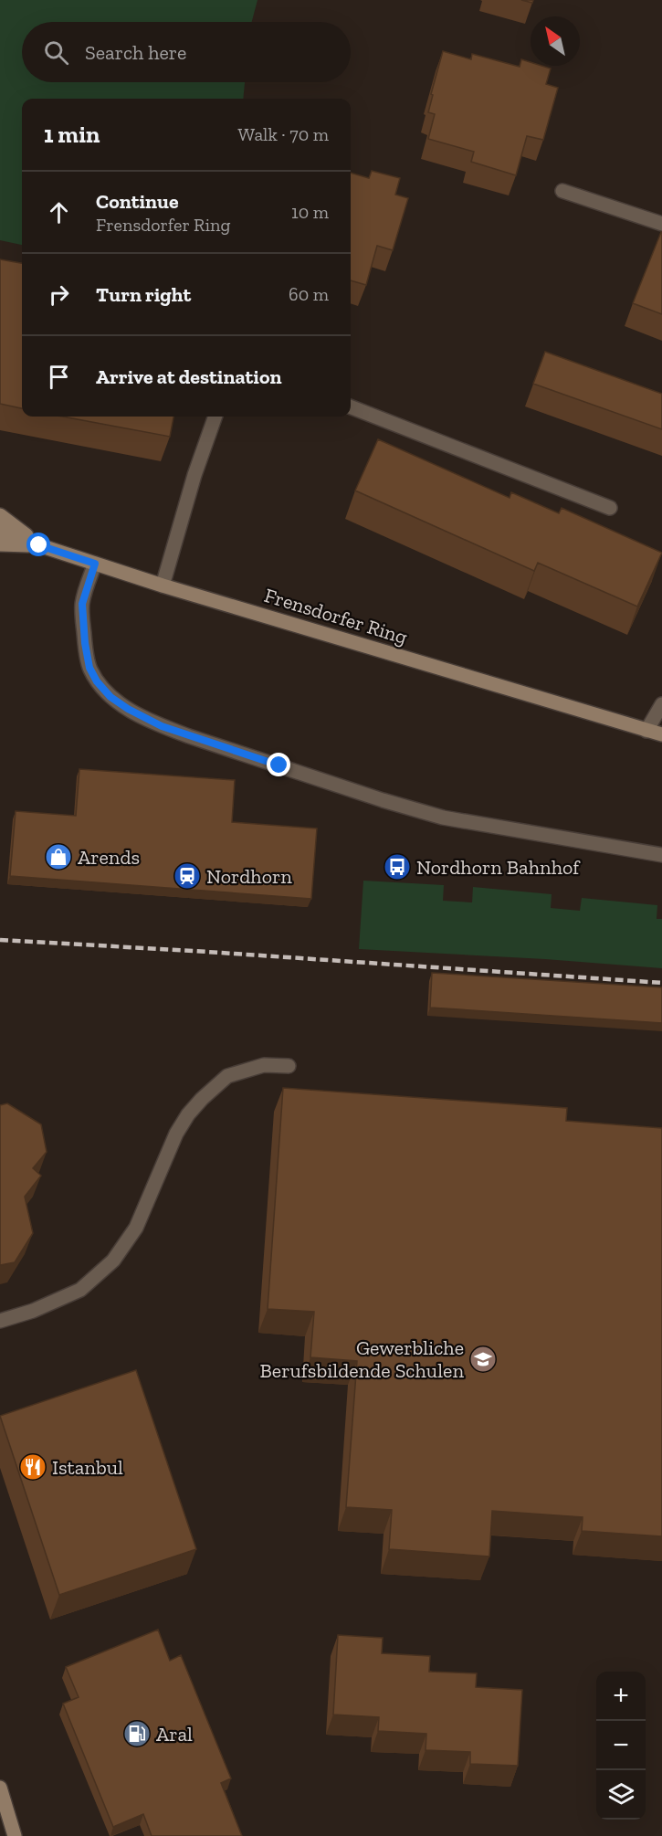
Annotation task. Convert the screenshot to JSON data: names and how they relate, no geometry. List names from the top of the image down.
{
  "streets": {
    "street": ["Frensdorfer Ring"]
  },
  "places": {
    "shop": ["Arends"],
    "bus stop": ["Nordhorn Bahnhof"],
    "station": ["Nordhorn"],
    "school or university": ["Gewerbliche Berufsbildende Schulen"],
    "restaurant": ["Istanbul"],
    "fuel station": ["Aral"]
  },
  "north": "top left",
  "page": {
    "search": "Search here",
    "heading": ["1 min", "Walk · 70 m"],
    "list": [
      ["Continue", "Frensdorfer Ring", "10 m"],
      ["Turn right", "60 m"],
      "Arrive at destination"
    ],
    "map_buttons": ["+", "−"]
  }
}
